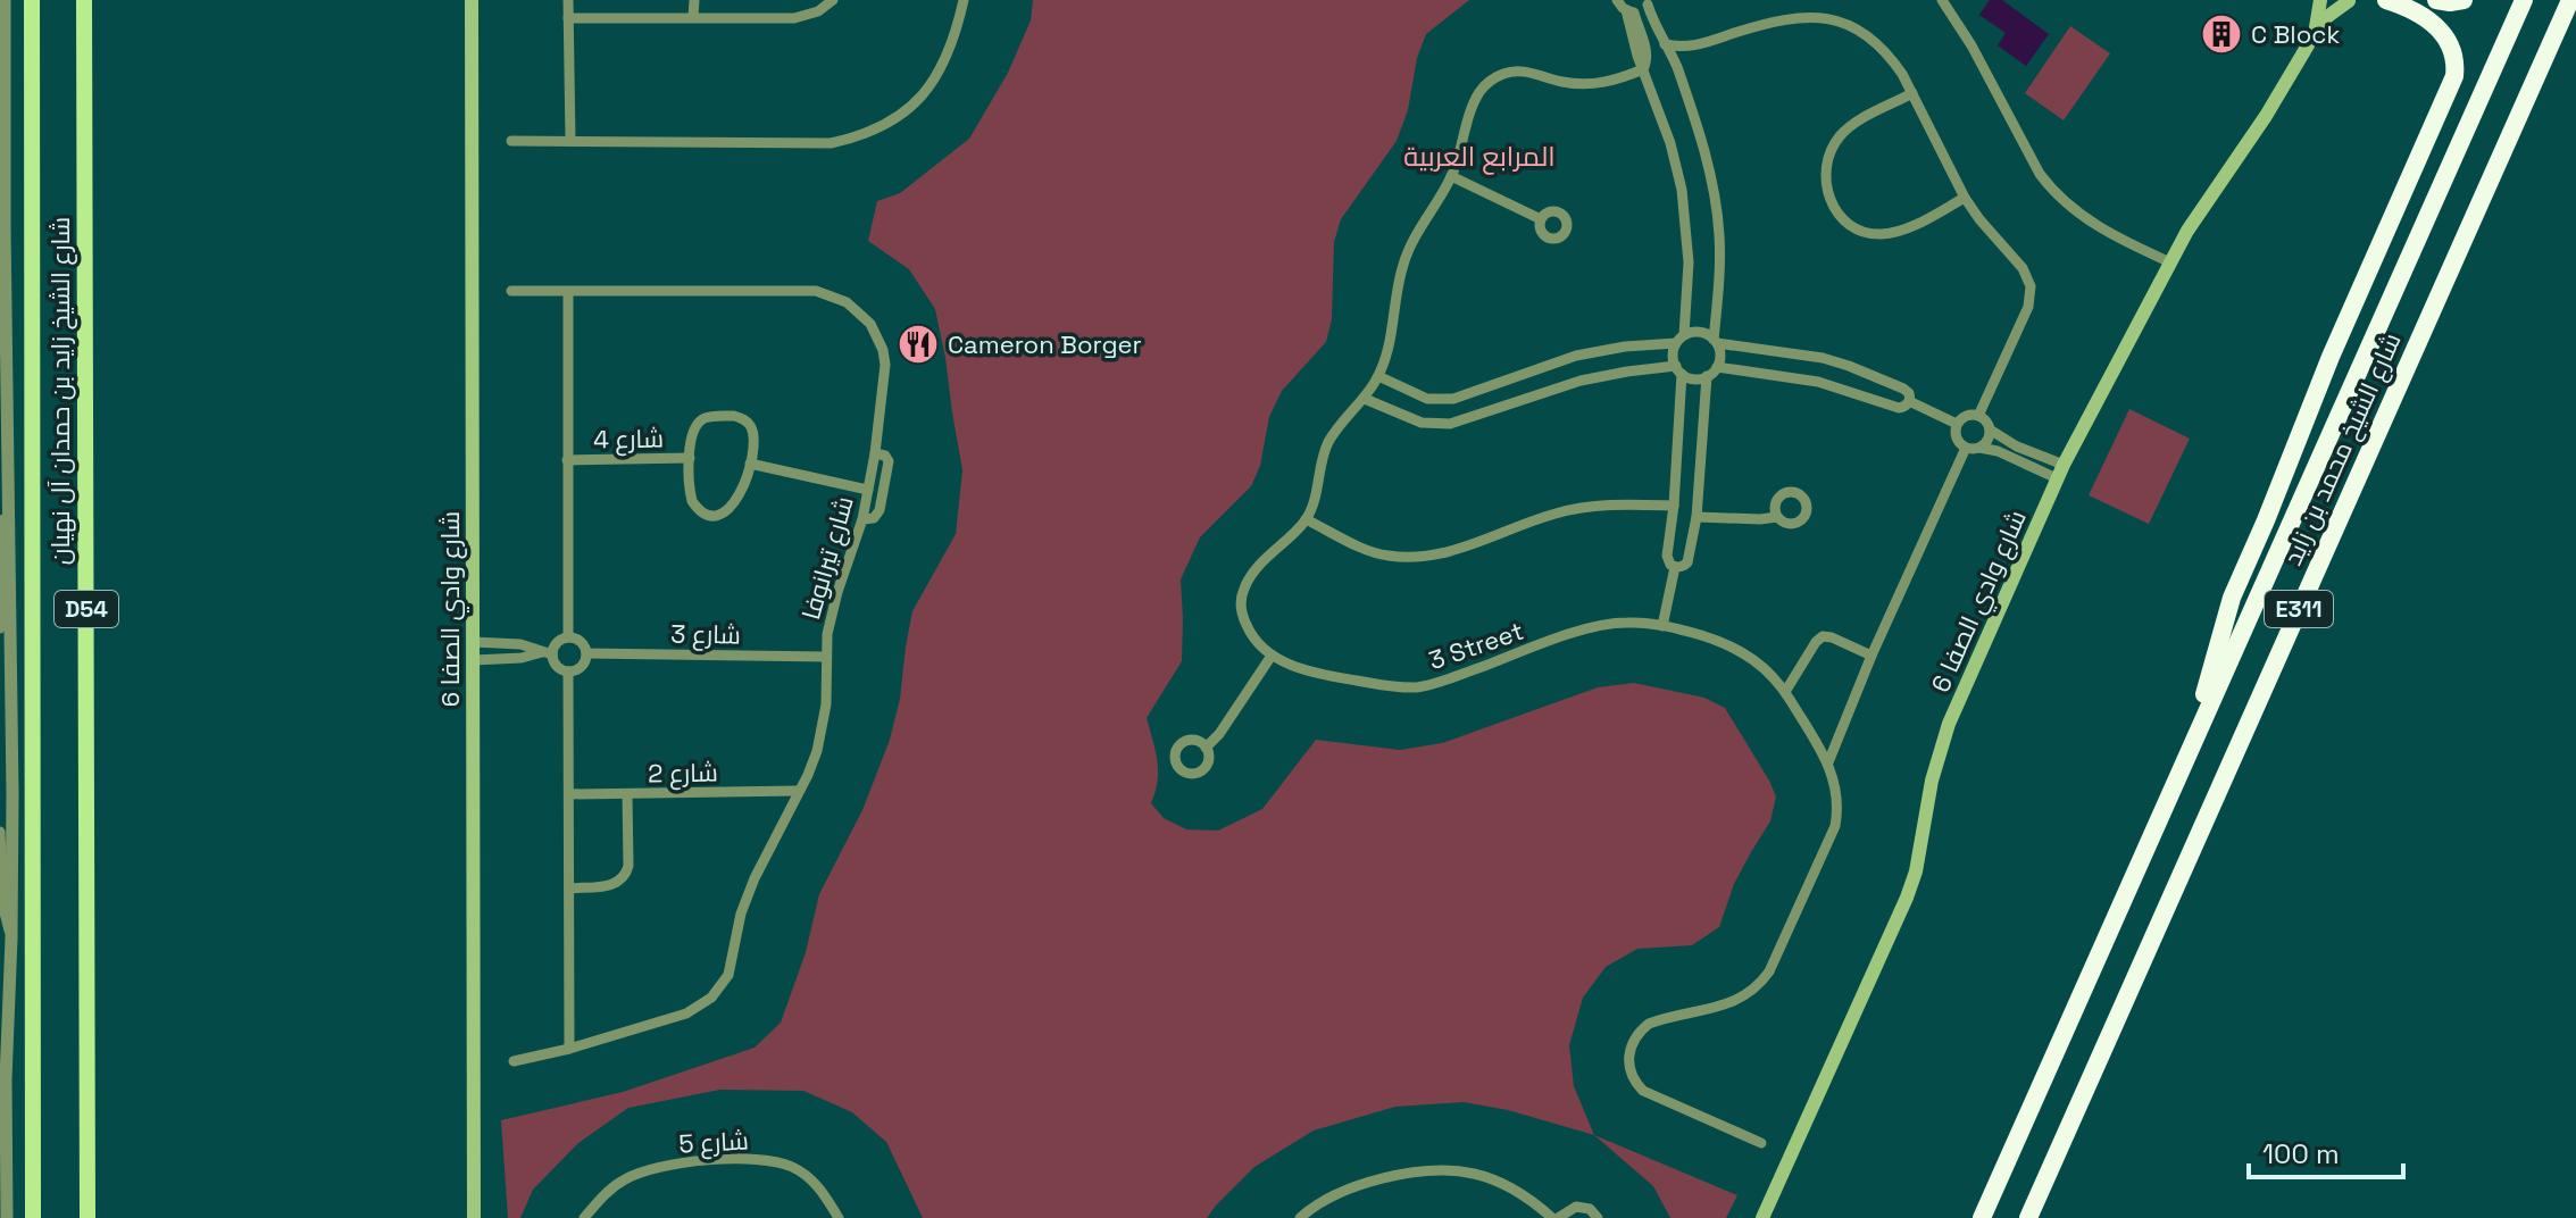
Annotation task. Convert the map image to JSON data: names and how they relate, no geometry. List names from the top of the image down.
{
  "streets": {
    "highway": ["شارع الشيخ محمد بن زايد", "E311"],
    "main road": ["شارع الشيخ زايد بن حمدان آل نهيان", "شارع وادي الصفا 6", "D54"],
    "street": [
      "شارع 4",
      "شارع تيرانوفا",
      "شارع 3",
      "3 Street",
      "شارع 2",
      "شارع 5"
    ]
  },
  "crossings": [
    ["شارع تيرانوفا", "شارع 3"],
    ["شارع تيرانوفا", "شارع 2"]
  ],
  "districts": ["المرابع العربية"],
  "places": {
    "building": ["C Block"],
    "restaurant": ["Cameron Borger"]
  },
  "scale_bar": "100 m"
}
